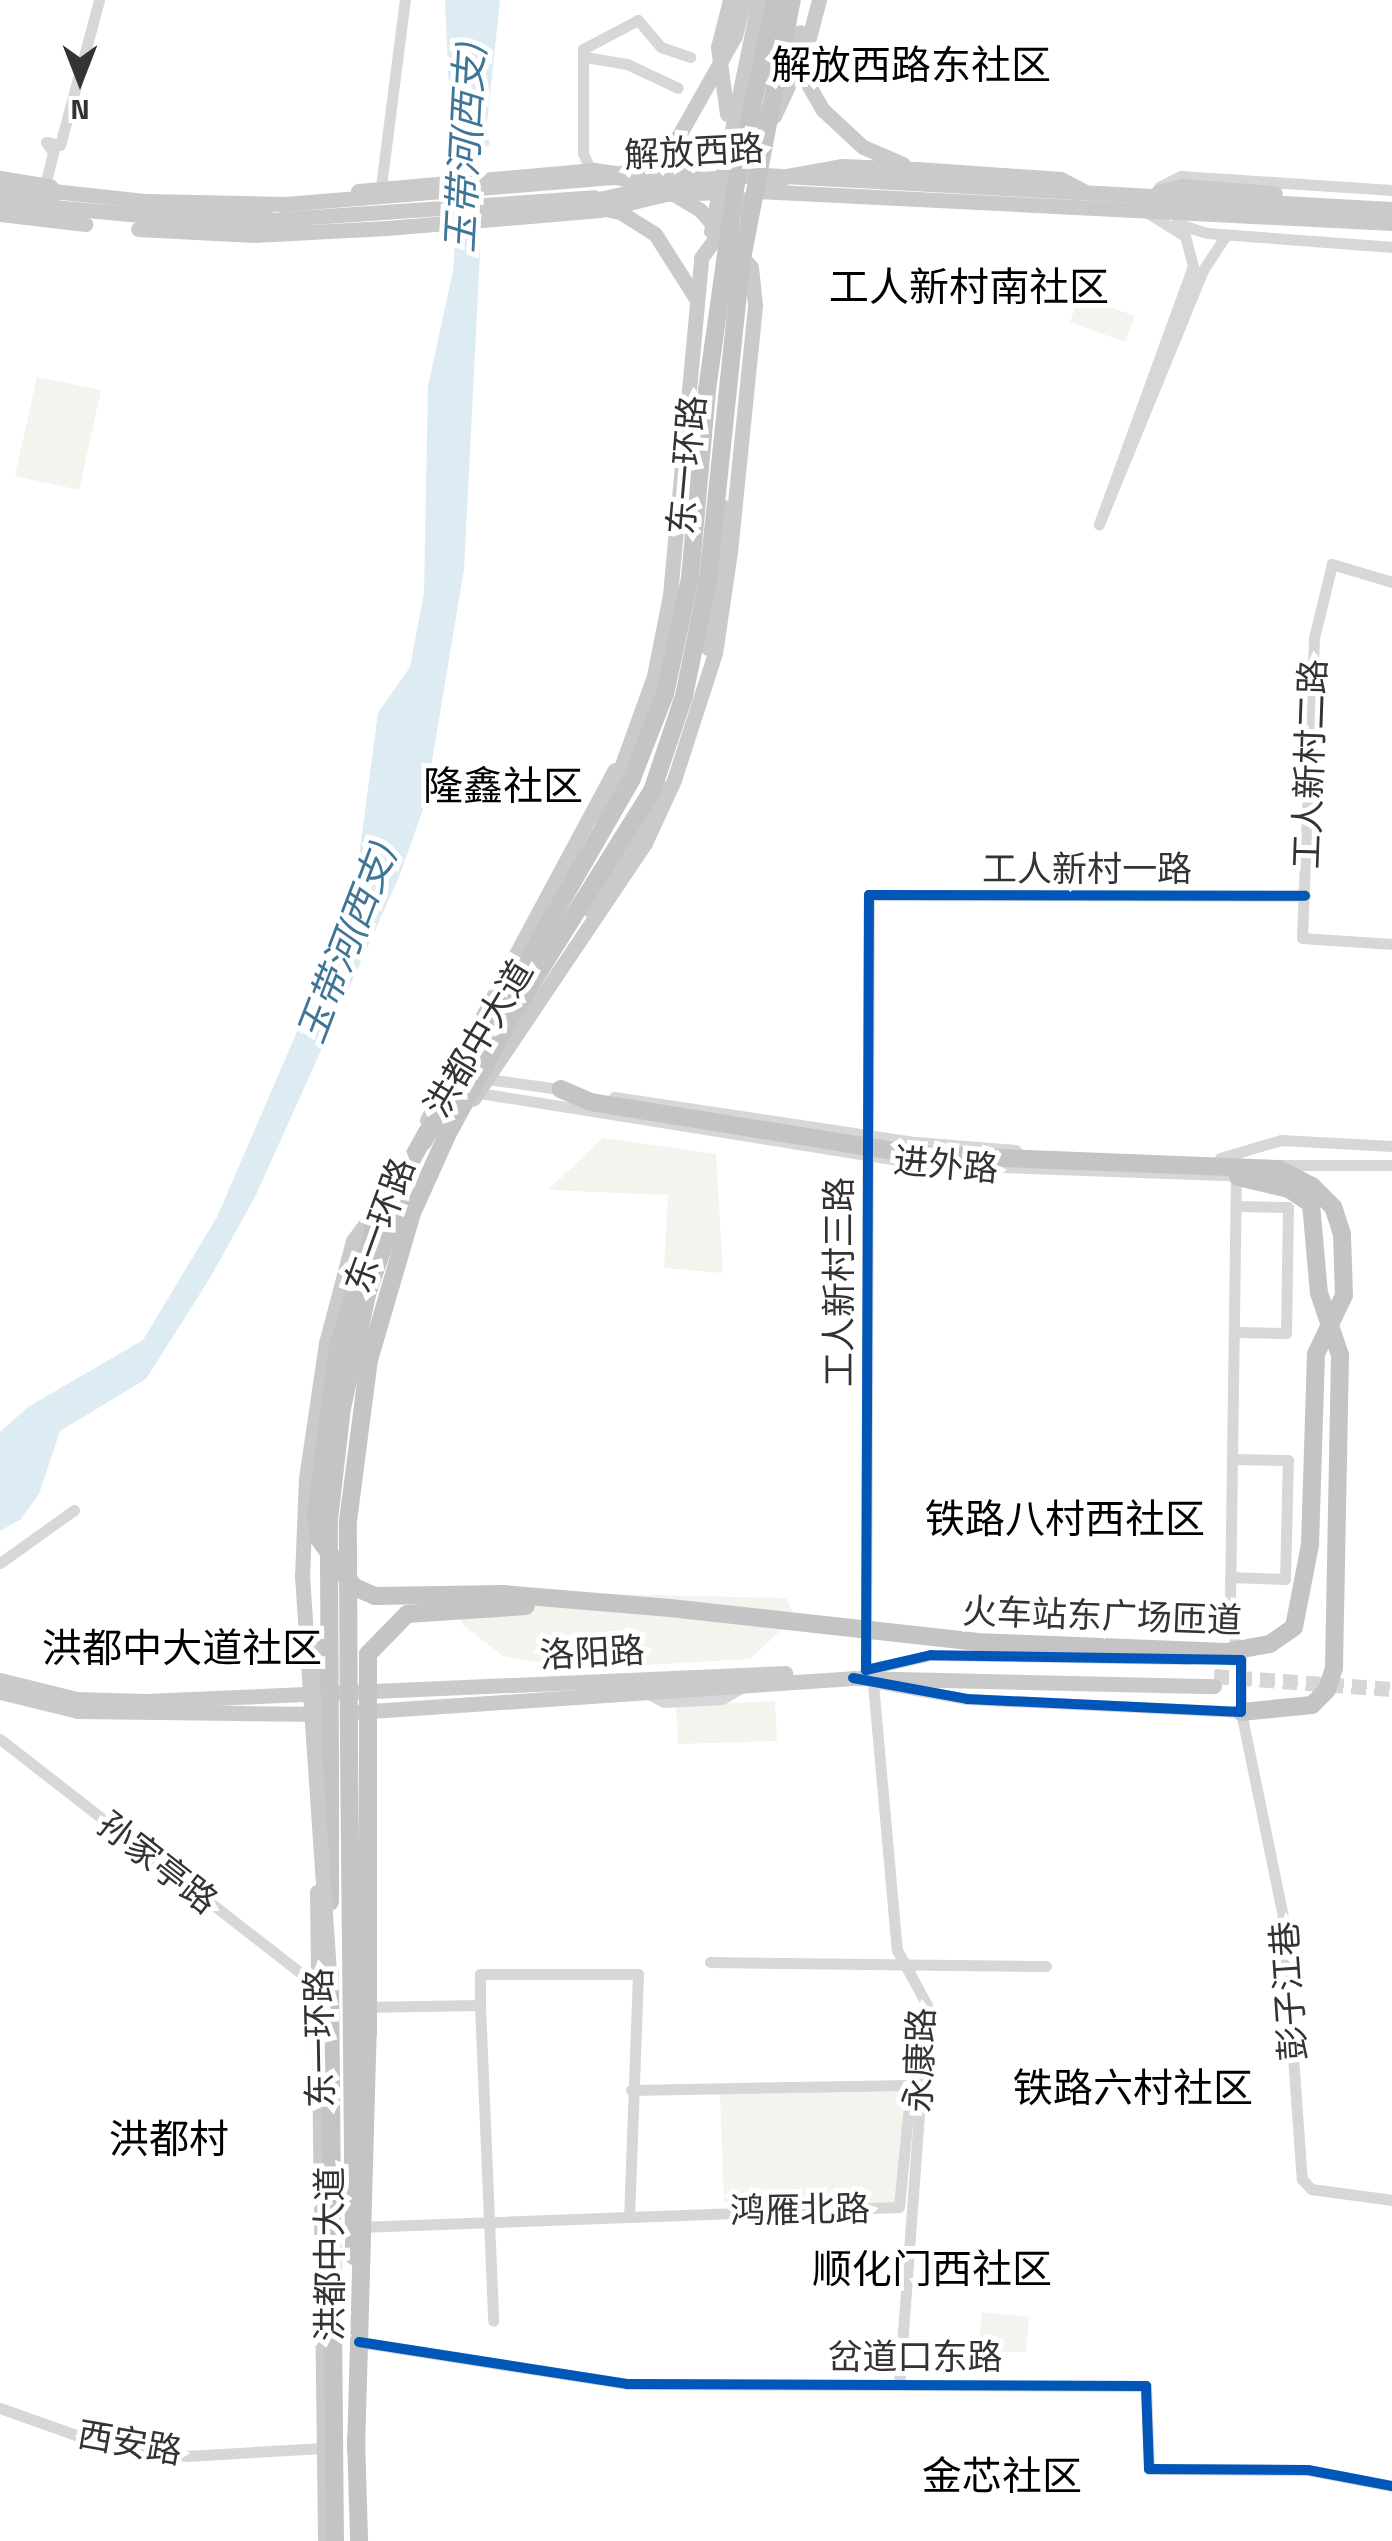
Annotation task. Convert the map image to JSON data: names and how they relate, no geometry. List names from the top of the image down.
{
  "streets": {
    "highway": ["东一环路", "火车站东广场匝道"],
    "main road": ["解放西路", "洪都中大道", "洛阳路"],
    "street": [
      "工人新村二路",
      "工人新村一路",
      "进外路",
      "工人新村三路",
      "孙家亭路",
      "彭子江巷",
      "永康路",
      "鸿雁北路",
      "岔道口东路",
      "西安路"
    ]
  },
  "crossings": [
    ["解放西路", "洪都中大道"],
    ["东一环路", "洪都中大道"],
    ["东一环路", "火车站东广场匝道"],
    ["东一环路", "孙家亭路"],
    ["工人新村二路", "工人新村一路"],
    ["工人新村一路", "工人新村三路"],
    ["洪都中大道", "进外路"],
    ["洪都中大道", "洛阳路"],
    ["洪都中大道", "孙家亭路"],
    ["洪都中大道", "鸿雁北路"],
    ["洪都中大道", "岔道口东路"],
    ["洪都中大道", "西安路"],
    ["进外路", "工人新村三路"],
    ["进外路", "火车站东广场匝道"],
    ["工人新村三路", "洛阳路"],
    ["工人新村三路", "永康路"],
    ["火车站东广场匝道", "洛阳路"],
    ["火车站东广场匝道", "彭子江巷"],
    ["洛阳路", "彭子江巷"],
    ["洛阳路", "永康路"],
    ["永康路", "岔道口东路"]
  ],
  "districts": [
    "解放西路东社区",
    "工人新村南社区",
    "隆鑫社区",
    "铁路八村西社区",
    "洪都中大道社区",
    "铁路六村社区",
    "洪都村",
    "顺化门西社区",
    "金芯社区"
  ],
  "water": ["玉带河(西支)"],
  "north": "bottom"
}
